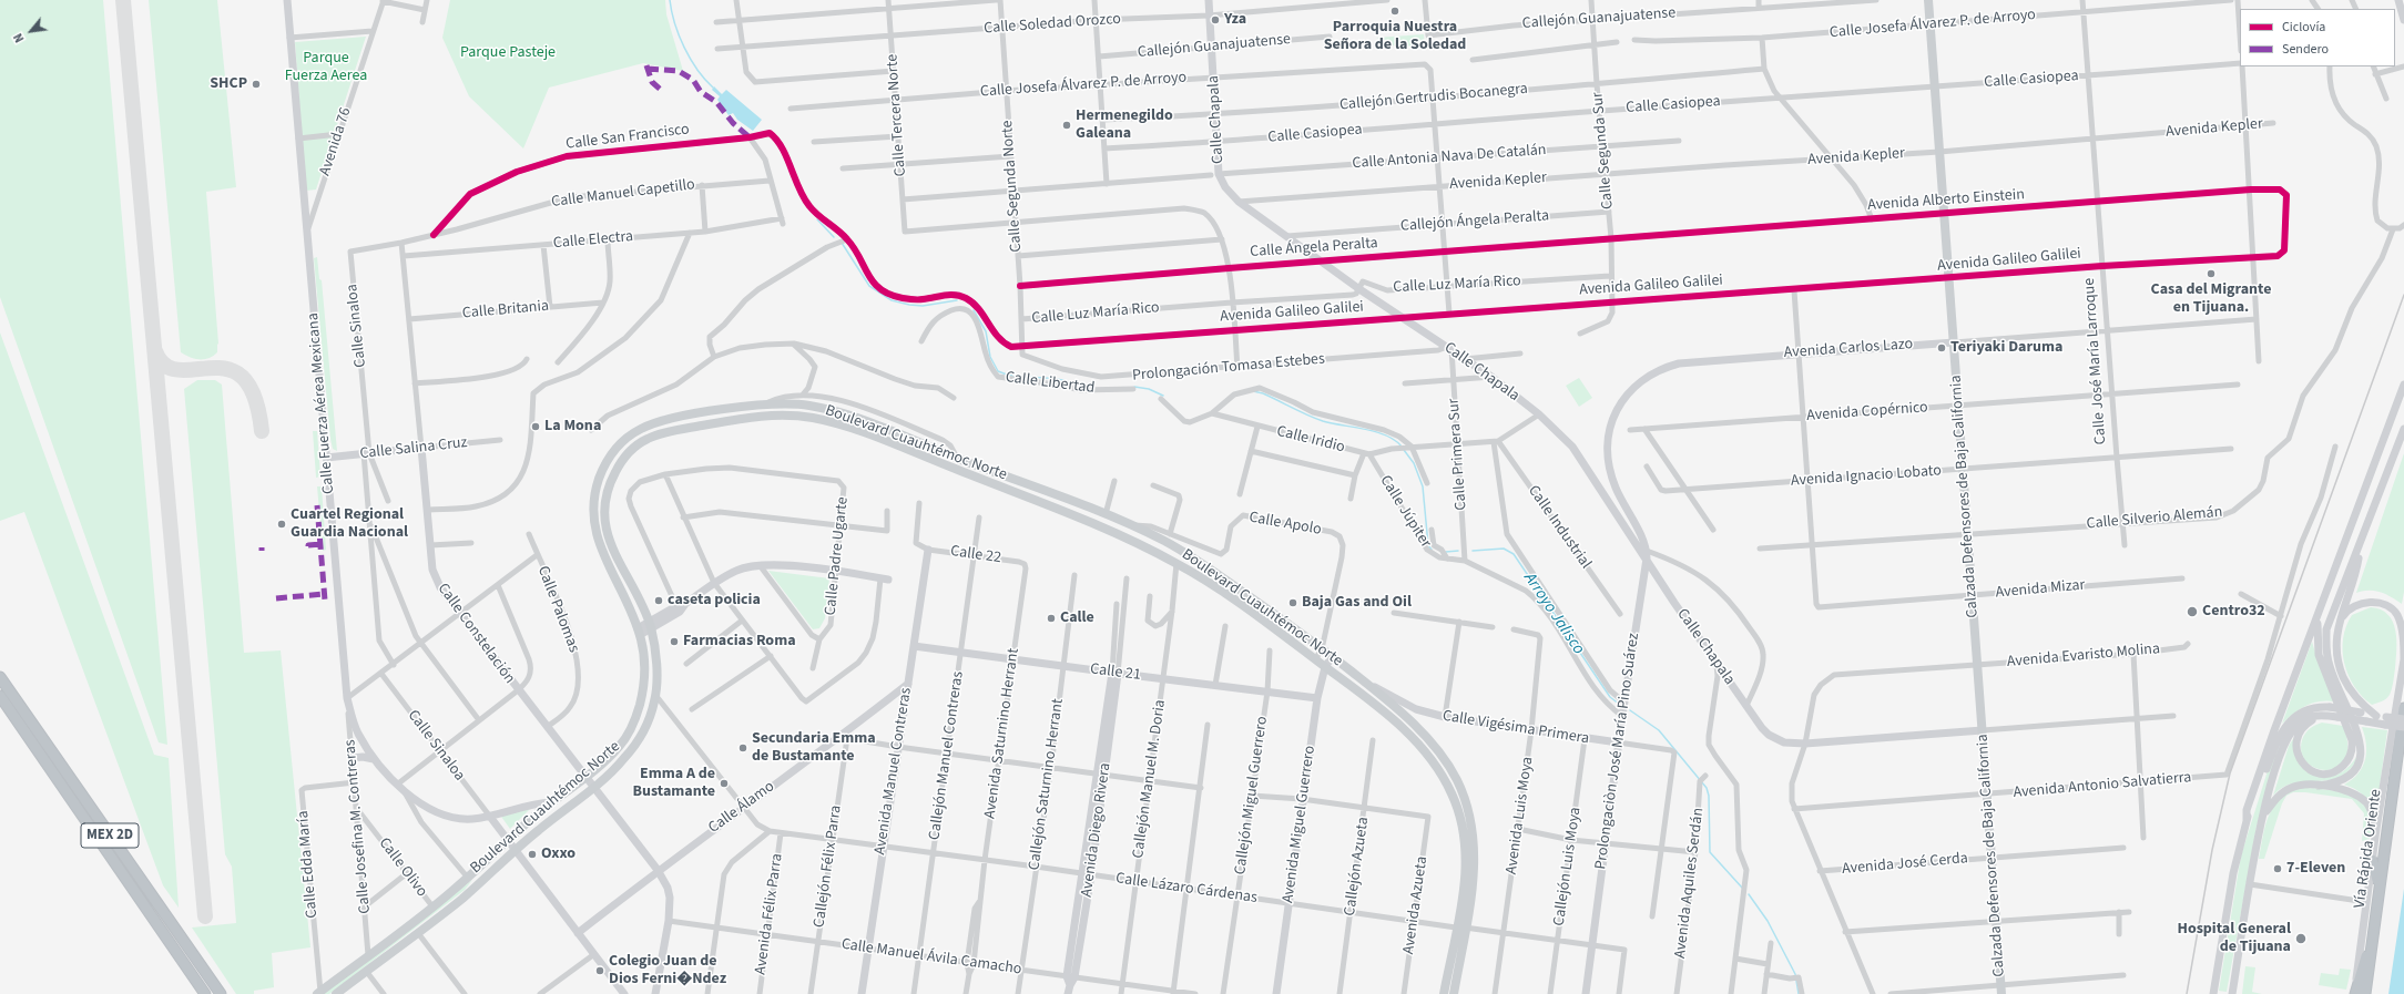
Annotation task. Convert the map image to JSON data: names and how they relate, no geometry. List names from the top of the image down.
{
  "streets": {
    "highway": ["MEX 2D", "Vía Rápida Oriente"],
    "main road": [
      "Calle Chapala",
      "Avenida Carlos Lazo",
      "Calle Fuerza Aérea Mexicana",
      "Boulevard Cuauhtémoc Norte",
      "Calle Salina Cruz",
      "Calzada Defensores de Baja California",
      "Calle Constelación",
      "Calle 21",
      "Calle Vigésima Primera",
      "Prolongaciòn José María Pino Suárez",
      "Avenida Manuel Contreras",
      "Calle Álamo",
      "Avenida Miguel Guerrero",
      "Avenida Diego Rivera"
    ],
    "street": [
      "Callejón Guanajuatense",
      "Calle Soledad Orozco",
      "Calle Josefa Álvarez P. de Arroyo",
      "Calle Casiopea",
      "Callejón Gertrudis Bocanegra",
      "Calle Tercera Norte",
      "Avenida Kepler",
      "Calle San Francisco",
      "Avenida 76",
      "Calle Segunda Sur",
      "Calle Antonia Nava De Catalán",
      "Calle Segunda Norte",
      "Calle Manuel Capetillo",
      "Avenida Alberto Einstein",
      "Callejón Ángela Peralta",
      "Calle Electra",
      "Calle Ángela Peralta",
      "Avenida Galileo Galilei",
      "Calle Luz María Rico",
      "Calle Britania",
      "Calle Sinaloa",
      "Calle José María Larroque",
      "Prolongación Tomasa Estebes",
      "Calle Libertad",
      "Avenida Copérnico",
      "Calle Iridio",
      "Calle Primera Sur",
      "Avenida Ignacio Lobato",
      "Calle Júpiter",
      "Calle Silverio Alemán",
      "Calle Apolo",
      "Calle Industrial",
      "Calle 22",
      "Calle Padre Ugarte",
      "Avenida Mizar",
      "Calle Palomas",
      "Avenida Evaristo Molina",
      "Avenida Saturnino Herrant",
      "Callejón Manuel Contreras",
      "Callejón Manuel M. Doria",
      "Callejón Saturnino Herrant",
      "Avenida Antonio Salvatierra",
      "Callejón Miguel Guerrero",
      "Avenida Luis Moya",
      "Calle Josefina M. Contreras",
      "Calle Edda María",
      "Avenida José Cerda",
      "Callejón Félix Parra",
      "Callejón Azueta",
      "Callejón Luis Moya",
      "Calle Olivo",
      "Avenida Aquiles Serdán",
      "Calle Lázaro Cárdenas",
      "Avenida Azueta",
      "Avenida Félix Parra",
      "Calle Manuel Ávila Camacho"
    ]
  },
  "crossings": [
    ["Callejón Guanajuatense", "Calle Chapala"],
    ["Callejón Guanajuatense", "Calle Segunda Sur"],
    ["Calle Soledad Orozco", "Calle Tercera Norte"],
    ["Calle Soledad Orozco", "Calle Chapala"],
    ["Calle Soledad Orozco", "Calle Segunda Norte"],
    ["Calle Josefa Álvarez P. de Arroyo", "Callejón Gertrudis Bocanegra"],
    ["Calle Josefa Álvarez P. de Arroyo", "Calle Tercera Norte"],
    ["Calle Josefa Álvarez P. de Arroyo", "Calle Chapala"],
    ["Calle Josefa Álvarez P. de Arroyo", "Calle Segunda Norte"],
    ["Calle Josefa Álvarez P. de Arroyo", "Calle José María Larroque"],
    ["Calle Josefa Álvarez P. de Arroyo", "Calzada Defensores de Baja California"],
    ["Calle Casiopea", "Calle Chapala"],
    ["Calle Casiopea", "Calle Segunda Sur"],
    ["Calle Casiopea", "Calle José María Larroque"],
    ["Calle Casiopea", "Calzada Defensores de Baja California"],
    ["Callejón Gertrudis Bocanegra", "Calle Chapala"],
    ["Callejón Gertrudis Bocanegra", "Calle Segunda Sur"],
    ["Calle Tercera Norte", "Calle Antonia Nava De Catalán"],
    ["Calle Tercera Norte", "Calle Segunda Norte"],
    ["Calle Chapala", "Avenida Kepler"],
    ["Calle Chapala", "Calle Antonia Nava De Catalán"],
    ["Calle Chapala", "Callejón Ángela Peralta"],
    ["Calle Chapala", "Calle Ángela Peralta"],
    ["Calle Chapala", "Avenida Galileo Galilei"],
    ["Calle Chapala", "Calle Luz María Rico"],
    ["Calle Chapala", "Avenida Carlos Lazo"],
    ["Calle Chapala", "Prolongación Tomasa Estebes"],
    ["Calle Chapala", "Calle Primera Sur"],
    ["Calle Chapala", "Calzada Defensores de Baja California"],
    ["Calle Chapala", "Avenida Evaristo Molina"],
    ["Calle Chapala", "Prolongaciòn José María Pino Suárez"],
    ["Avenida Kepler", "Calle Segunda Sur"],
    ["Avenida Kepler", "Calle José María Larroque"],
    ["Avenida Kepler", "Calzada Defensores de Baja California"],
    ["Calle San Francisco", "Calle Manuel Capetillo"],
    ["Avenida 76", "Calle Fuerza Aérea Mexicana"],
    ["Calle Segunda Sur", "Calle Antonia Nava De Catalán"],
    ["Calle Segunda Sur", "Avenida Alberto Einstein"],
    ["Calle Segunda Sur", "Callejón Ángela Peralta"],
    ["Calle Segunda Sur", "Calle Ángela Peralta"],
    ["Calle Segunda Sur", "Avenida Galileo Galilei"],
    ["Calle Segunda Sur", "Calle Luz María Rico"],
    ["Calle Antonia Nava De Catalán", "Calle Segunda Norte"],
    ["Calle Segunda Norte", "Calle Ángela Peralta"],
    ["Calle Segunda Norte", "Avenida Galileo Galilei"],
    ["Calle Segunda Norte", "Calle Luz María Rico"],
    ["Calle Segunda Norte", "Prolongación Tomasa Estebes"],
    ["Calle Manuel Capetillo", "Calle Electra"],
    ["Calle Manuel Capetillo", "Calle Sinaloa"],
    ["Calle Manuel Capetillo", "Calle Constelación"],
    ["Avenida Alberto Einstein", "Calle Ángela Peralta"],
    ["Avenida Alberto Einstein", "Avenida Galileo Galilei"],
    ["Avenida Alberto Einstein", "Calle José María Larroque"],
    ["Avenida Alberto Einstein", "Calzada Defensores de Baja California"],
    ["Calle Electra", "Calle Constelación"],
    ["Avenida Galileo Galilei", "Calle José María Larroque"],
    ["Avenida Galileo Galilei", "Prolongación Tomasa Estebes"],
    ["Avenida Galileo Galilei", "Calzada Defensores de Baja California"],
    ["Calle Britania", "Calle Constelación"],
    ["Calle Sinaloa", "Calle Fuerza Aérea Mexicana"],
    ["Calle Sinaloa", "Calle Salina Cruz"],
    ["Calle Sinaloa", "Calle Constelación"],
    ["Avenida Carlos Lazo", "Calle José María Larroque"],
    ["Avenida Carlos Lazo", "Calzada Defensores de Baja California"],
    ["Avenida Carlos Lazo", "Prolongaciòn José María Pino Suárez"],
    ["Calle José María Larroque", "Avenida Copérnico"],
    ["Calle José María Larroque", "Avenida Ignacio Lobato"],
    ["Calle José María Larroque", "Calle Silverio Alemán"],
    ["Prolongación Tomasa Estebes", "Calle Primera Sur"],
    ["Calle Fuerza Aérea Mexicana", "Boulevard Cuauhtémoc Norte"],
    ["Calle Fuerza Aérea Mexicana", "Calle Salina Cruz"],
    ["Calle Fuerza Aérea Mexicana", "Calle Josefina M. Contreras"],
    ["Avenida Copérnico", "Calzada Defensores de Baja California"],
    ["Calle Iridio", "Calle Primera Sur"],
    ["Calle Iridio", "Calle Júpiter"],
    ["Calle Iridio", "Calle Industrial"],
    ["Boulevard Cuauhtémoc Norte", "Calle Apolo"],
    ["Boulevard Cuauhtémoc Norte", "Calle Constelación"],
    ["Boulevard Cuauhtémoc Norte", "Calle Vigésima Primera"],
    ["Boulevard Cuauhtémoc Norte", "Callejón Manuel M. Doria"],
    ["Boulevard Cuauhtémoc Norte", "Avenida Miguel Guerrero"],
    ["Boulevard Cuauhtémoc Norte", "Calle Josefina M. Contreras"],
    ["Boulevard Cuauhtémoc Norte", "Calle Edda María"],
    ["Boulevard Cuauhtémoc Norte", "Calle Olivo"],
    ["Boulevard Cuauhtémoc Norte", "Calle Lázaro Cárdenas"],
    ["Calle Salina Cruz", "Calle Constelación"],
    ["Calle Primera Sur", "Calle Júpiter"],
    ["Avenida Ignacio Lobato", "Calzada Defensores de Baja California"],
    ["Calzada Defensores de Baja California", "Calle Silverio Alemán"],
    ["Calzada Defensores de Baja California", "Avenida Mizar"],
    ["Calzada Defensores de Baja California", "Avenida Evaristo Molina"],
    ["Calzada Defensores de Baja California", "Avenida Antonio Salvatierra"],
    ["Calzada Defensores de Baja California", "Avenida José Cerda"],
    ["Calle Júpiter", "Prolongaciòn José María Pino Suárez"],
    ["Calle Silverio Alemán", "Avenida Mizar"],
    ["Calle 22", "Avenida Saturnino Herrant"],
    ["Calle 22", "Callejón Manuel Contreras"],
    ["Calle 22", "Avenida Manuel Contreras"],
    ["Calle Palomas", "Calle Constelación"],
    ["Calle Constelación", "Calle Álamo"],
    ["Calle Constelación", "Calle Manuel Ávila Camacho"],
    ["Calle 21", "Avenida Saturnino Herrant"],
    ["Calle 21", "Callejón Manuel Contreras"],
    ["Calle 21", "Avenida Manuel Contreras"],
    ["Calle 21", "Callejón Manuel M. Doria"],
    ["Calle 21", "Callejón Saturnino Herrant"],
    ["Calle 21", "Callejón Miguel Guerrero"],
    ["Calle 21", "Avenida Miguel Guerrero"],
    ["Calle 21", "Avenida Diego Rivera"],
    ["Calle Vigésima Primera", "Prolongaciòn José María Pino Suárez"],
    ["Calle Vigésima Primera", "Avenida Luis Moya"],
    ["Calle Vigésima Primera", "Callejón Luis Moya"],
    ["Avenida Saturnino Herrant", "Calle Lázaro Cárdenas"],
    ["Avenida Saturnino Herrant", "Calle Manuel Ávila Camacho"],
    ["Prolongaciòn José María Pino Suárez", "Calle Lázaro Cárdenas"],
    ["Callejón Manuel Contreras", "Calle Lázaro Cárdenas"],
    ["Callejón Manuel Contreras", "Calle Manuel Ávila Camacho"],
    ["Avenida Manuel Contreras", "Calle Álamo"],
    ["Avenida Manuel Contreras", "Calle Lázaro Cárdenas"],
    ["Avenida Manuel Contreras", "Calle Manuel Ávila Camacho"],
    ["Callejón Manuel M. Doria", "Calle Lázaro Cárdenas"],
    ["Callejón Manuel M. Doria", "Calle Manuel Ávila Camacho"],
    ["Callejón Saturnino Herrant", "Calle Lázaro Cárdenas"],
    ["Callejón Saturnino Herrant", "Calle Manuel Ávila Camacho"],
    ["Callejón Miguel Guerrero", "Calle Lázaro Cárdenas"],
    ["Calle Álamo", "Callejón Félix Parra"],
    ["Calle Álamo", "Calle Lázaro Cárdenas"],
    ["Avenida Luis Moya", "Calle Lázaro Cárdenas"],
    ["Avenida Miguel Guerrero", "Calle Lázaro Cárdenas"],
    ["Calle Josefina M. Contreras", "Calle Edda María"],
    ["Calle Josefina M. Contreras", "Calle Olivo"],
    ["Avenida Diego Rivera", "Calle Lázaro Cárdenas"],
    ["Avenida Diego Rivera", "Calle Manuel Ávila Camacho"],
    ["Callejón Félix Parra", "Calle Lázaro Cárdenas"],
    ["Callejón Félix Parra", "Calle Manuel Ávila Camacho"],
    ["Callejón Azueta", "Calle Lázaro Cárdenas"],
    ["Callejón Azueta", "Avenida Azueta"],
    ["Callejón Luis Moya", "Calle Lázaro Cárdenas"],
    ["Calle Lázaro Cárdenas", "Avenida Azueta"],
    ["Calle Lázaro Cárdenas", "Avenida Félix Parra"],
    ["Avenida Félix Parra", "Calle Manuel Ávila Camacho"]
  ],
  "water": ["Arroyo Jalisco"],
  "parks": ["Parque Pasteje", "Parque Fuerza Aerea"],
  "places": [
    "Parroquia Nuestra Señora de la Soledad",
    "Yza",
    "SHCP",
    "Hermenegildo Galeana",
    "Casa del Migrante en Tijuana.",
    "Teriyaki Daruma",
    "La Mona",
    "Cuartel Regional Guardia Nacional",
    "caseta policia",
    "Baja Gas and Oil",
    "Centro32",
    "Calle",
    "Farmacias Roma",
    "Secundaria Emma de Bustamante",
    "Emma A de Bustamante",
    "Oxxo",
    "7-Eleven",
    "Hospital General de Tijuana",
    "Colegio Juan de Dios Ferni�Ndez"
  ],
  "legend": ["Ciclovía", "Sendero"],
  "north": "bottom left"
}
